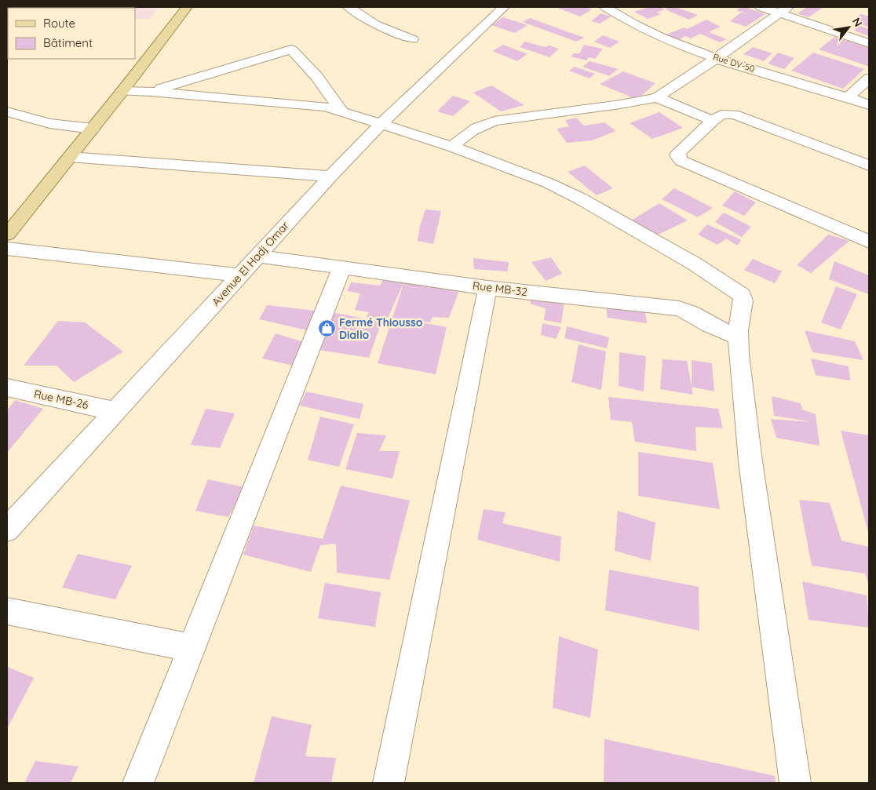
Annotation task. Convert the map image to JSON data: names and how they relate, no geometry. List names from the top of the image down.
{
  "streets": {
    "street": [
      "Rue DV-50",
      "Avenue El Hadj Omar",
      "Rue MB-32",
      "Rue MB-26"
    ]
  },
  "crossings": [
    ["Avenue El Hadj Omar", "Rue MB-32"],
    ["Avenue El Hadj Omar", "Rue MB-26"]
  ],
  "places": {
    "shop": ["Fermé Thiousso Diallo"]
  },
  "legend": ["Route", "Bâtiment"],
  "north": "top right"
}
